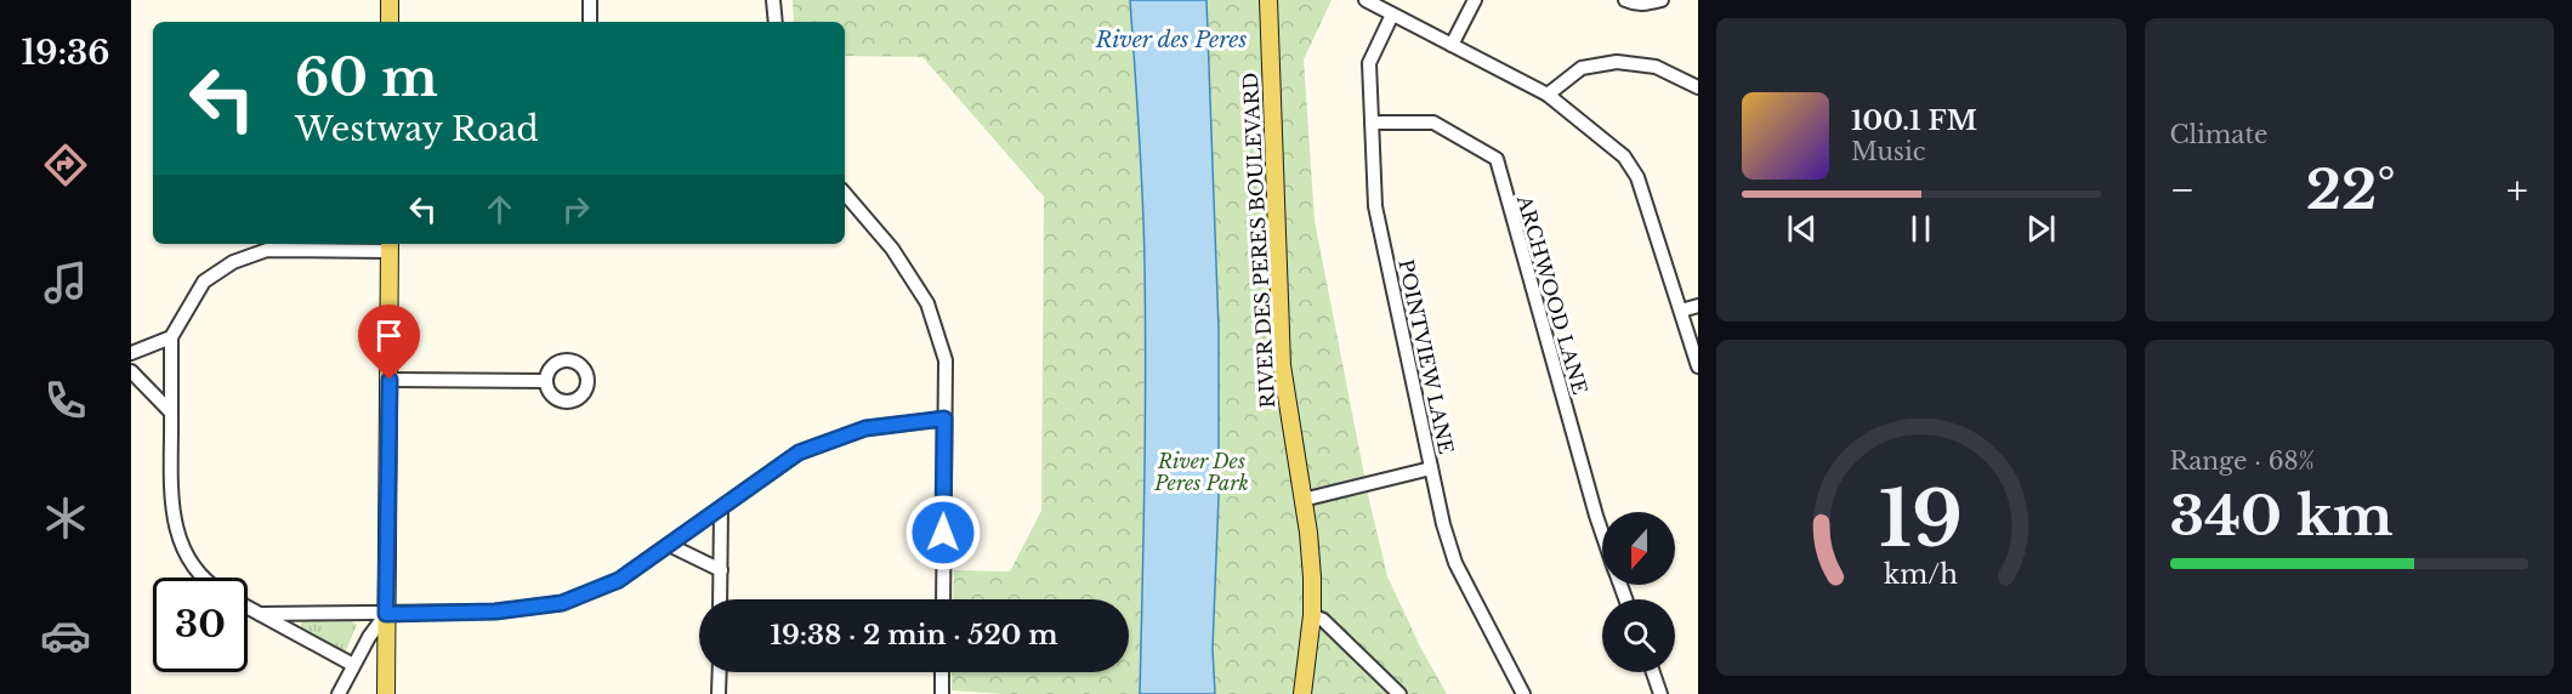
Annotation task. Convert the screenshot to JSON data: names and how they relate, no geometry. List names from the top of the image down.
{
  "streets": {
    "main road": ["RIVER DES PERES BOULEVARD"],
    "street": ["ARCHWOOD LANE", "POINTVIEW LANE"]
  },
  "crossings": [
    ["ARCHWOOD LANE", "POINTVIEW LANE"]
  ],
  "water": ["River des Peres"],
  "parks": ["River Des Peres Park"],
  "north": "bottom",
  "page": {
    "tabs": "19:36",
    "tile": [
      "Climate",
      ["Range · 68%", "340 km"]
    ],
    "turn": ["60 m", "Westway Road"],
    "song": ["100.1 FM", "Music"],
    "heat": ["−", "22°", "+"],
    "limit": "30",
    "trip": "19:38 · 2 min · 520 m",
    "gauge": ["19", "km/h"]
  }
}
